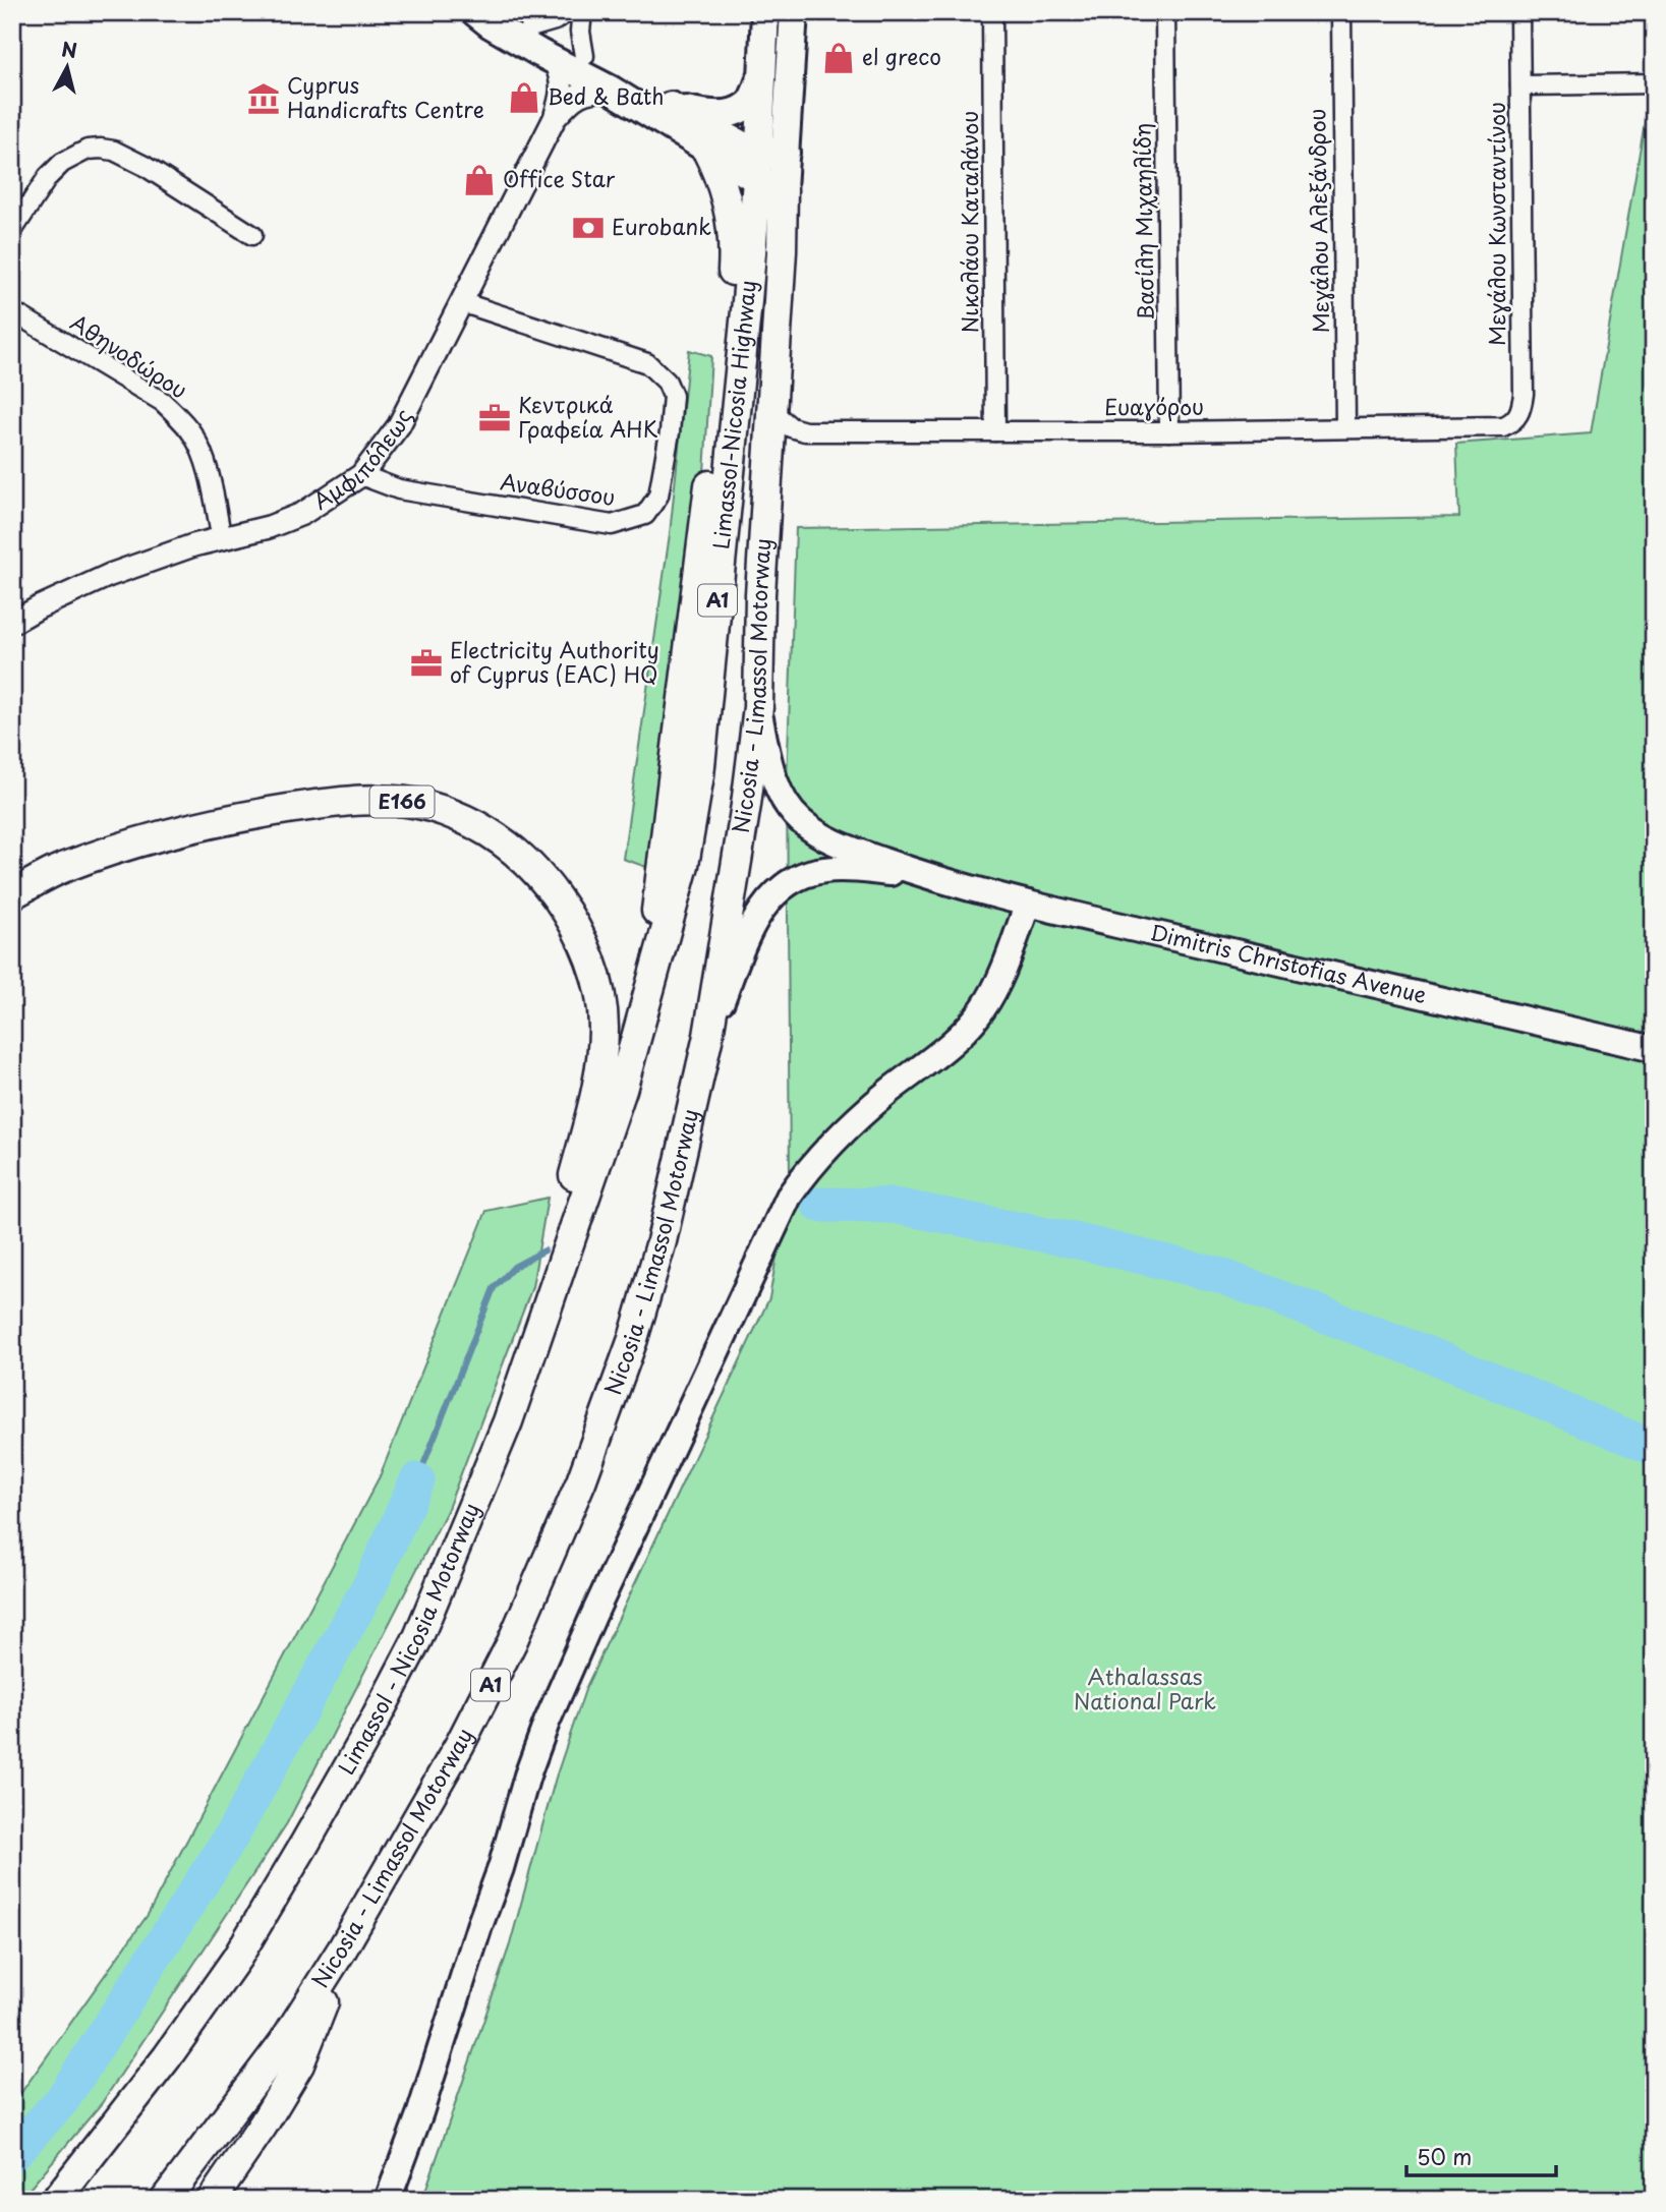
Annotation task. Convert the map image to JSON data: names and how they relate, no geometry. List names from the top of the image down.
{
  "streets": {
    "highway": [
      "Limassol-Nicosia Highway",
      "A1",
      "Nicosia - Limassol Motorway",
      "E166",
      "Limassol - Nicosia Motorway"
    ],
    "main road": ["Dimitris Christofias Avenue"],
    "street": [
      "Μεγάλου Αλεξάνδρου",
      "Νικολάου Καταλάνου",
      "Βασίλη Μιχαηλίδη",
      "Μεγάλου Κωνσταντίνου",
      "Αθηνοδώρου",
      "Ευαγόρου",
      "Αμφιπόλεως",
      "Αναβύσσου"
    ]
  },
  "crossings": [
    ["Μεγάλου Αλεξάνδρου", "Ευαγόρου"],
    ["Νικολάου Καταλάνου", "Ευαγόρου"],
    ["Βασίλη Μιχαηλίδη", "Ευαγόρου"],
    ["Μεγάλου Κωνσταντίνου", "Ευαγόρου"],
    ["Αθηνοδώρου", "Αμφιπόλεως"],
    ["Ευαγόρου", "Nicosia - Limassol Motorway"],
    ["Limassol-Nicosia Highway", "A1"],
    ["Limassol-Nicosia Highway", "Nicosia - Limassol Motorway"],
    ["Limassol-Nicosia Highway", "Limassol - Nicosia Motorway"],
    ["Αμφιπόλεως", "Αναβύσσου"],
    ["A1", "Nicosia - Limassol Motorway"],
    ["Nicosia - Limassol Motorway", "Dimitris Christofias Avenue"],
    ["E166", "Limassol - Nicosia Motorway"]
  ],
  "parks": ["Athalassas National Park"],
  "places": {
    "shop": ["el greco", "Bed & Bath", "Office Star"],
    "museum": ["Cyprus Handicrafts Centre"],
    "bank": ["Eurobank"],
    "office": ["Κεντρικά Γραφεία ΑΗΚ", "Electricity Authority of Cyprus (EAC) HQ"]
  },
  "scale_bar": "50 m",
  "north": "top"
}
